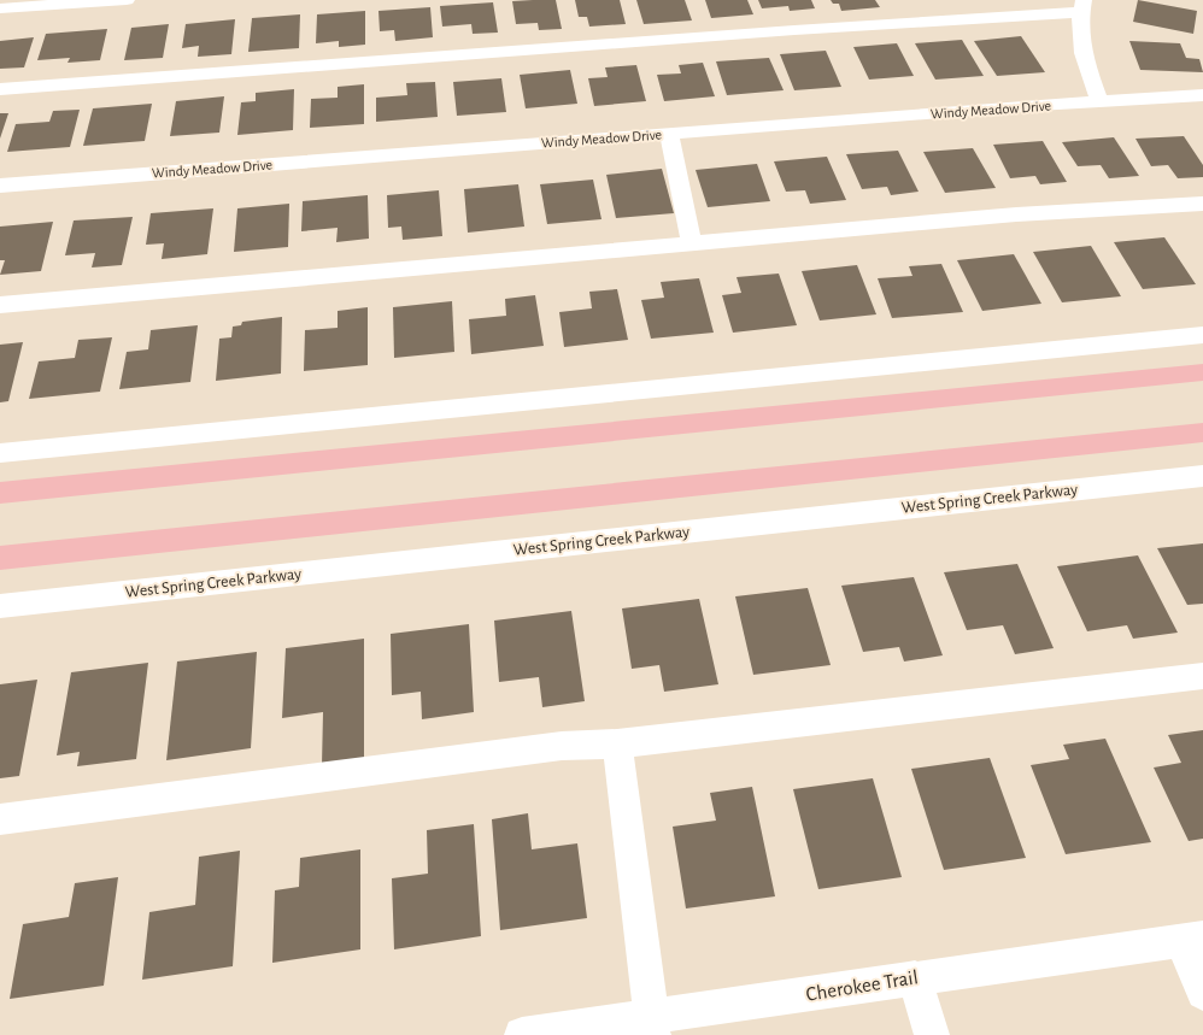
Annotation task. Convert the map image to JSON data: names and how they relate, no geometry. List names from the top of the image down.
{
  "streets": {
    "street": ["Windy Meadow Drive", "West Spring Creek Parkway", "Cherokee Trail"]
  }
}
